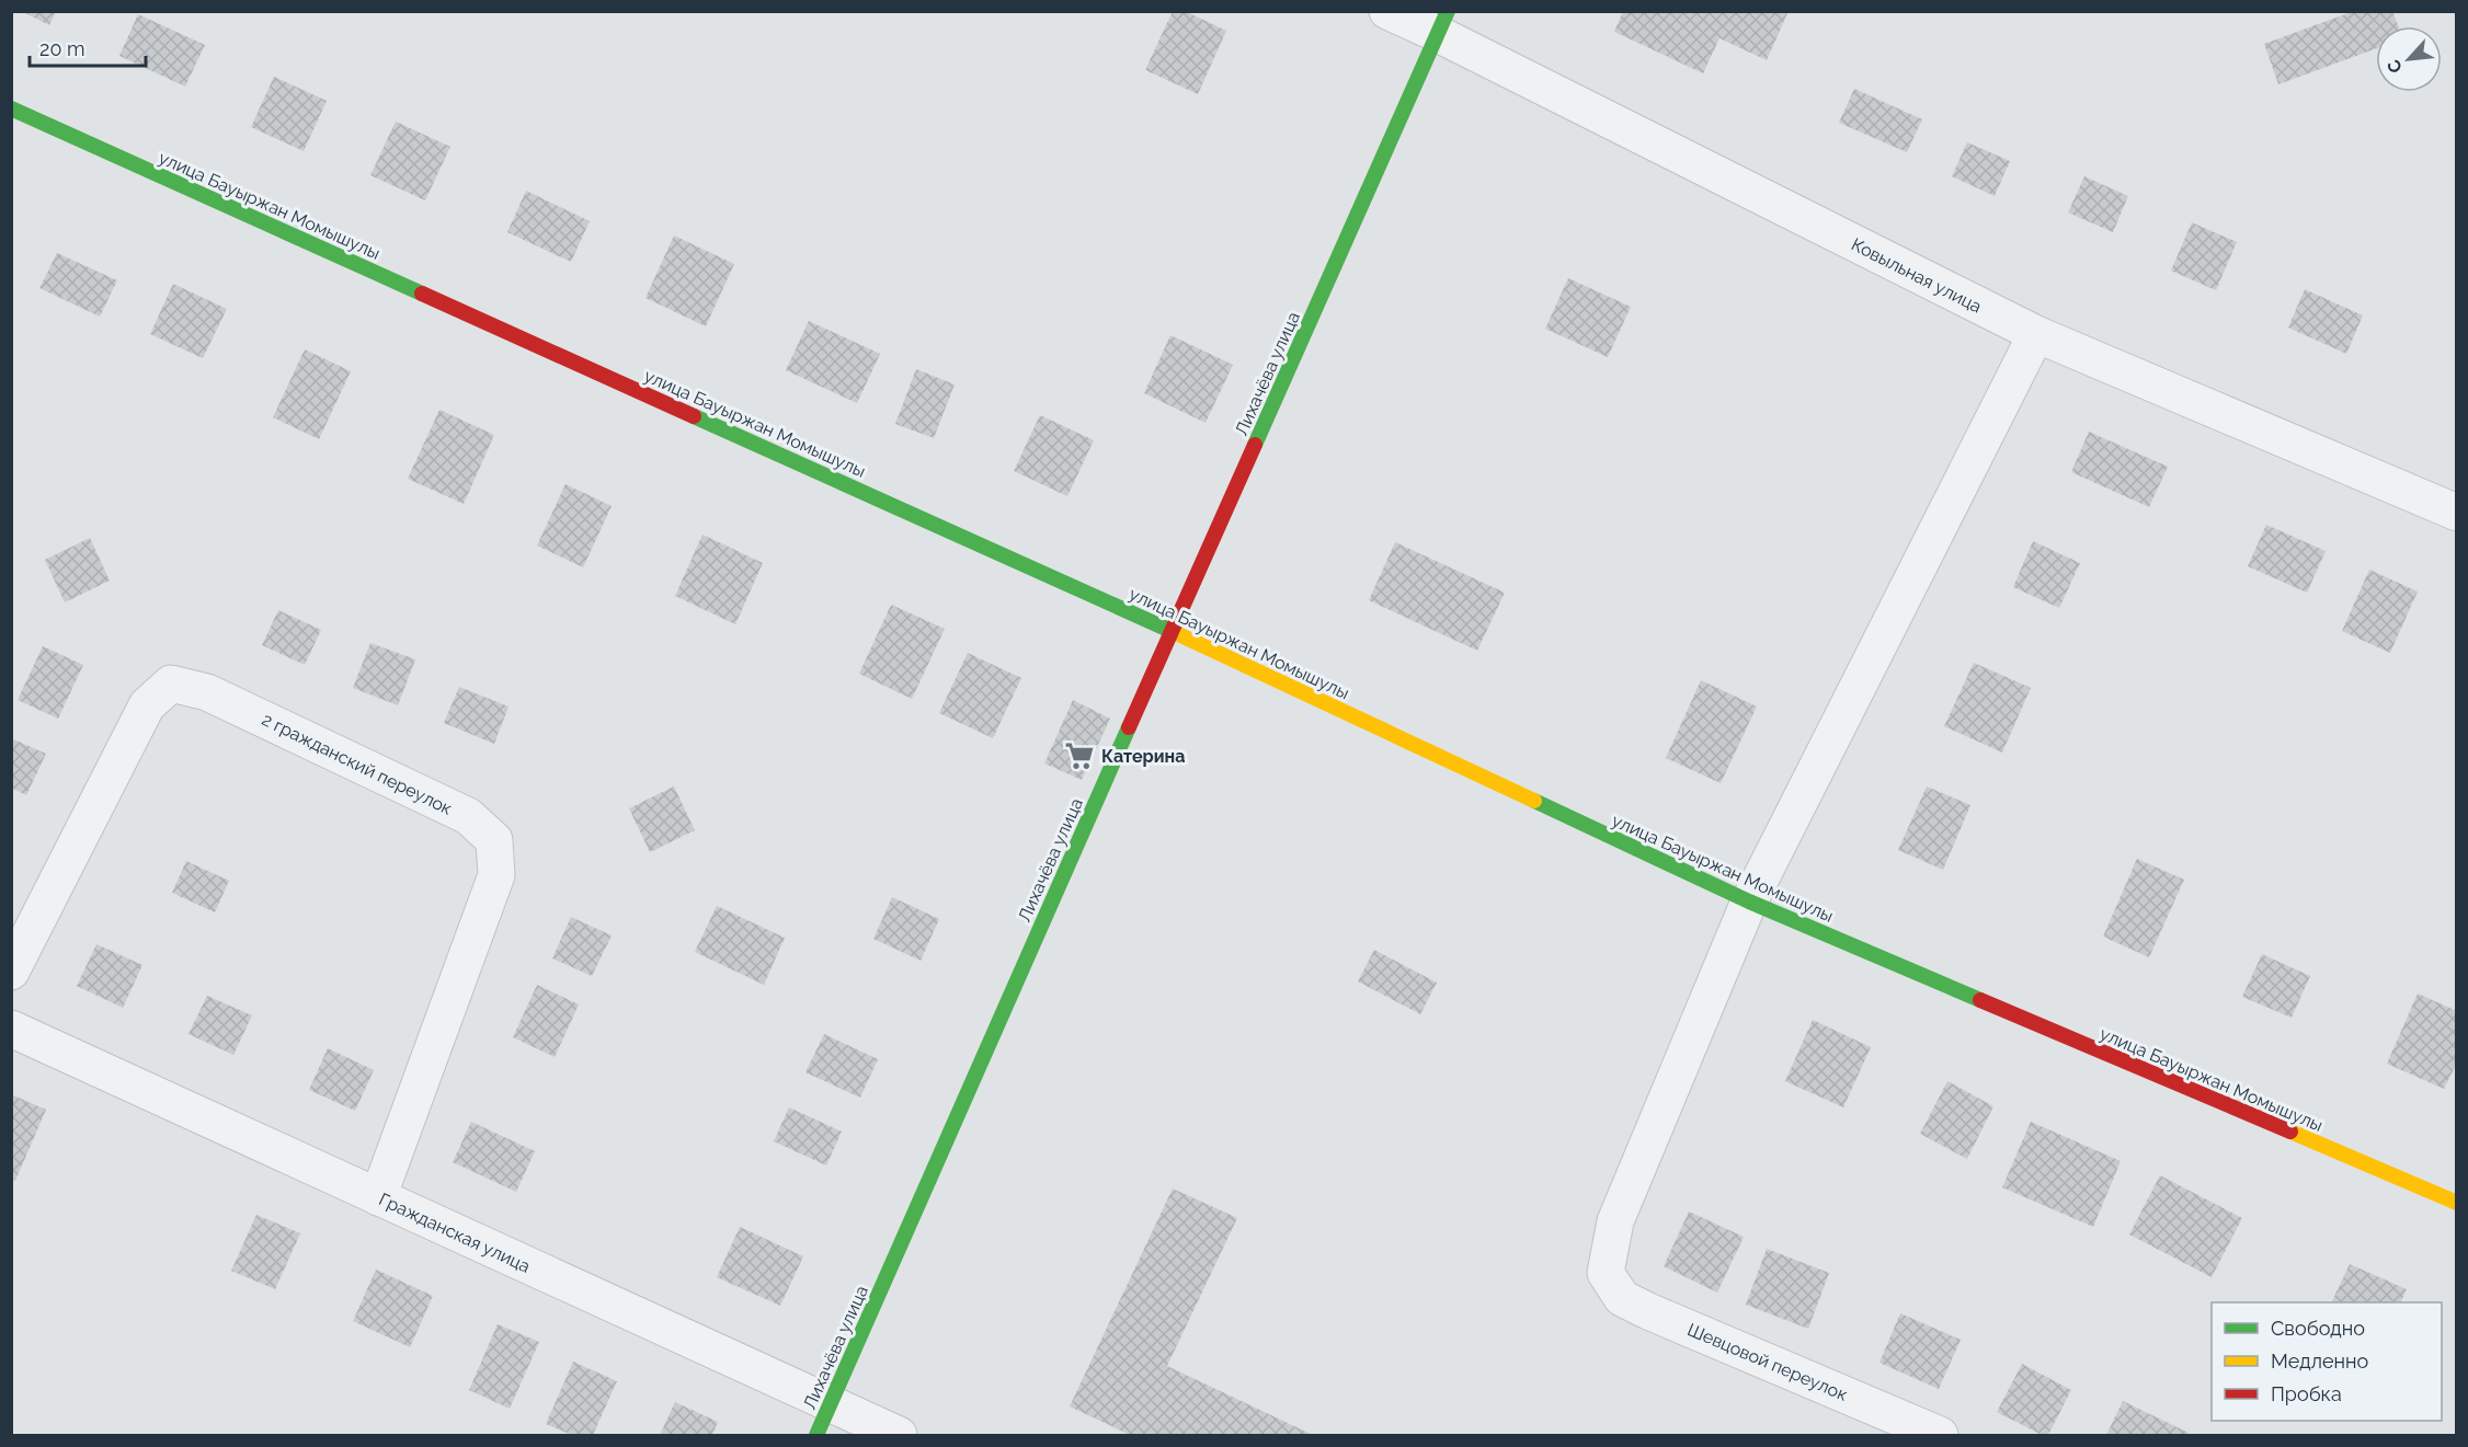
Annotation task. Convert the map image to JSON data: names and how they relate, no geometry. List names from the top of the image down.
{
  "streets": {
    "street": [
      "улица Бауыржан Момышулы",
      "Ковыльная улица",
      "Лихачёва улица",
      "2 гражданский переулок",
      "Гражданская улица",
      "Шевцовой переулок"
    ]
  },
  "crossings": [
    ["улица Бауыржан Момышулы", "Лихачёва улица"],
    ["улица Бауыржан Момышулы", "Шевцовой переулок"],
    ["Ковыльная улица", "Лихачёва улица"],
    ["Лихачёва улица", "Гражданская улица"],
    ["2 гражданский переулок", "Гражданская улица"]
  ],
  "places": {
    "supermarket": ["Катерина"]
  },
  "legend": ["Свободно", "Медленно", "Пробка"],
  "scale_bar": "20 m",
  "north": "bottom left"
}
